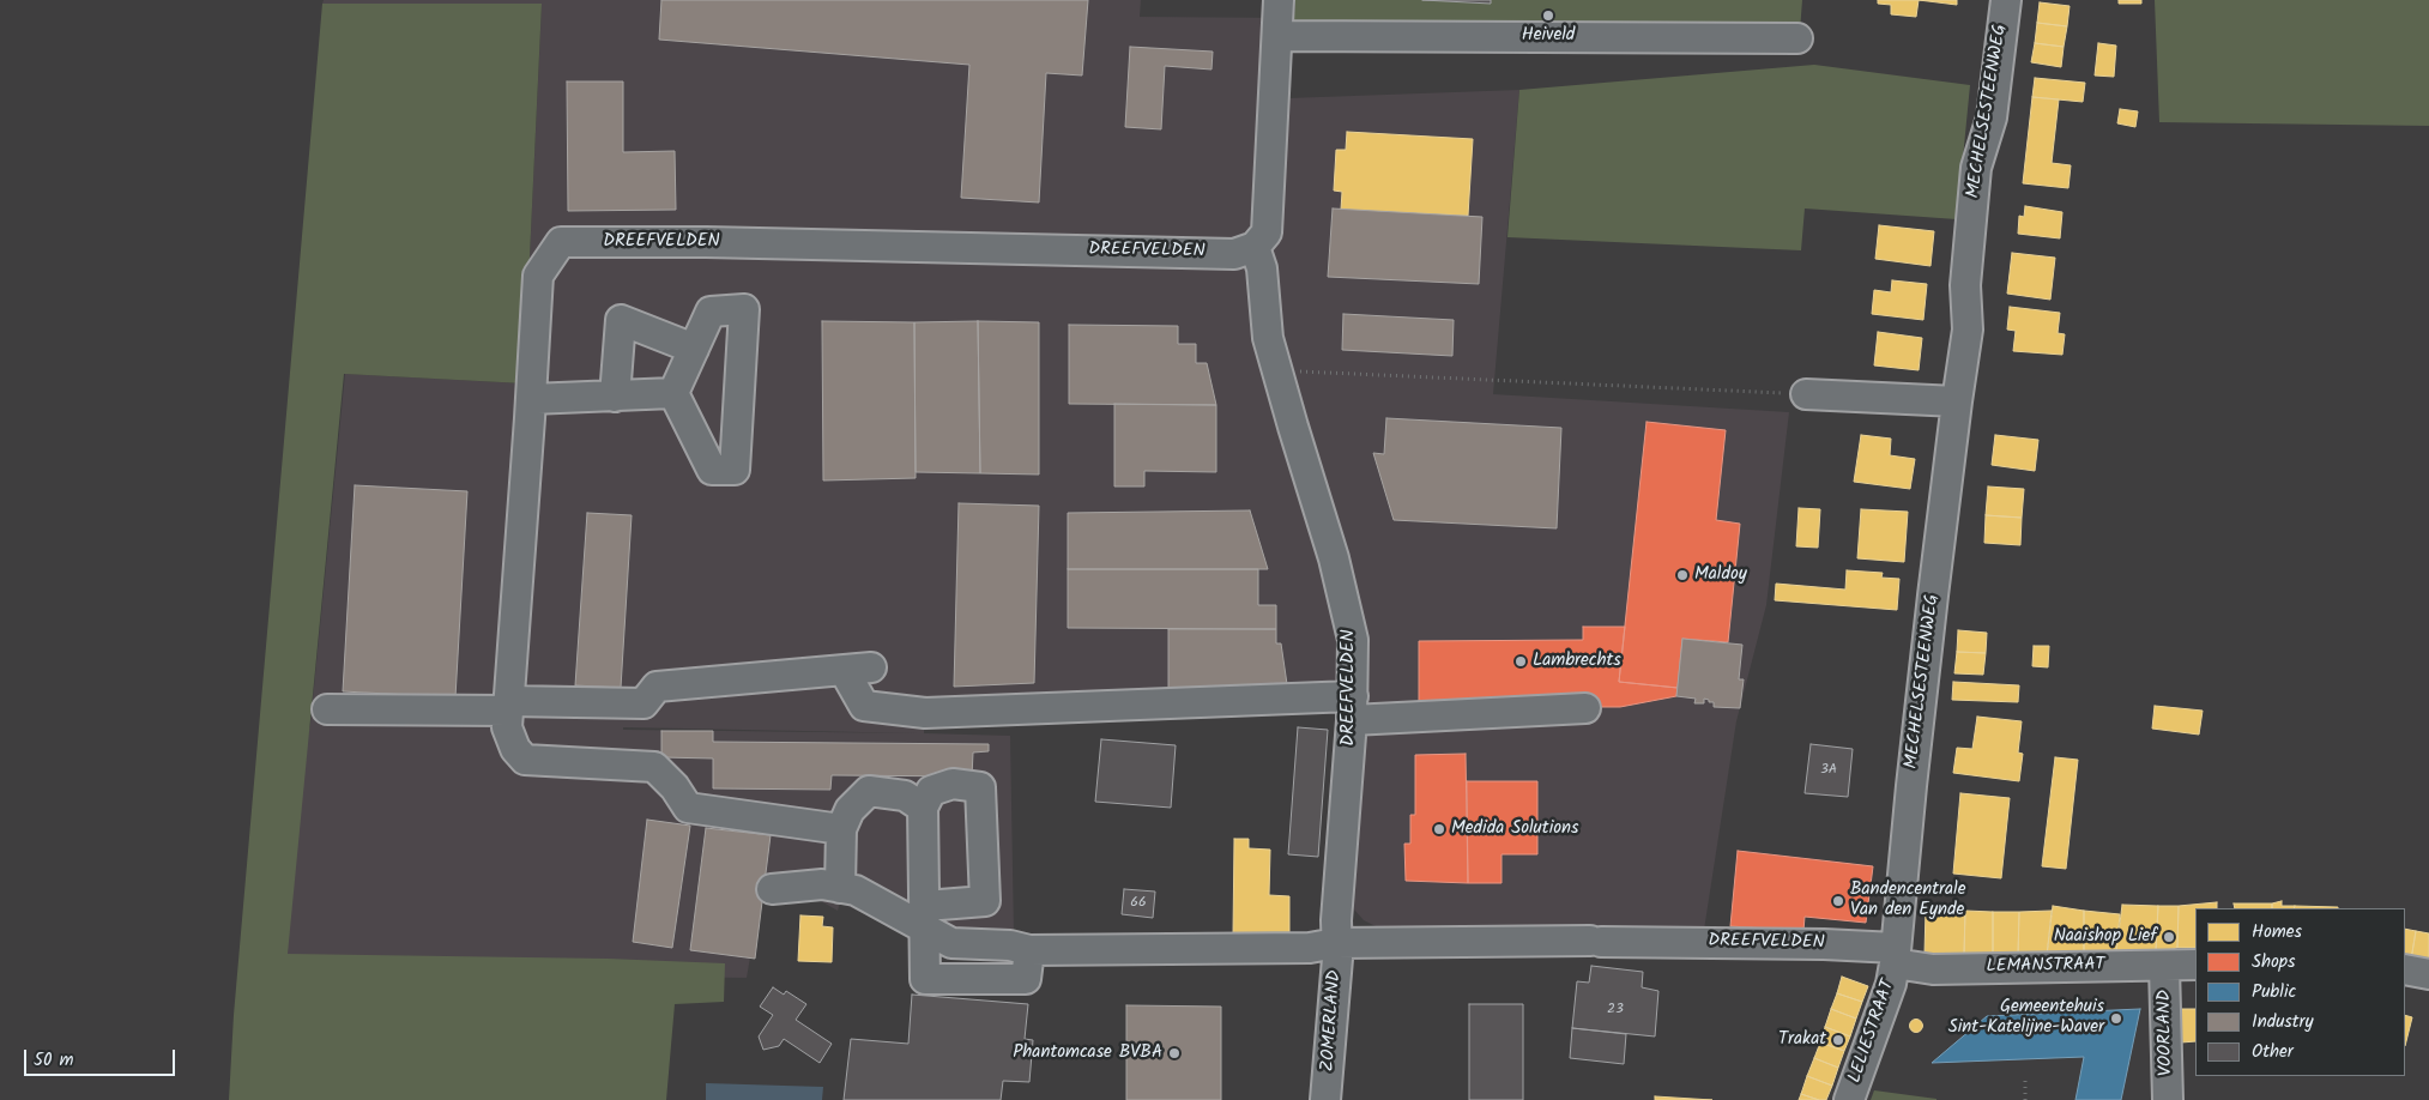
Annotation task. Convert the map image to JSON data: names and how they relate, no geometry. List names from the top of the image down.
{
  "streets": {
    "street": [
      "MECHELSESTEENWEG",
      "DREEFVELDEN",
      "LEMANSTRAAT",
      "ZOMERLAND",
      "LELIESTRAAT",
      "VOORLAND"
    ]
  },
  "crossings": [
    ["MECHELSESTEENWEG", "DREEFVELDEN"],
    ["MECHELSESTEENWEG", "LEMANSTRAAT"],
    ["MECHELSESTEENWEG", "LELIESTRAAT"],
    ["DREEFVELDEN", "LEMANSTRAAT"],
    ["DREEFVELDEN", "ZOMERLAND"],
    ["DREEFVELDEN", "LELIESTRAAT"],
    ["LEMANSTRAAT", "LELIESTRAAT"],
    ["LEMANSTRAAT", "VOORLAND"]
  ],
  "places": [
    "Heiveld",
    "Maldoy",
    "Lambrechts",
    "Medida Solutions",
    "Bandencentrale Van den Eynde",
    "Naaishop Lief",
    "Gemeentehuis Sint-Katelijne-Waver",
    "Trakat",
    "Phantomcase BVBA"
  ],
  "house_numbers": ["3A", "66", "23"],
  "legend": [
    "Homes",
    "Shops",
    "Public",
    "Industry",
    "Other"
  ],
  "scale_bar": "50 m"
}
